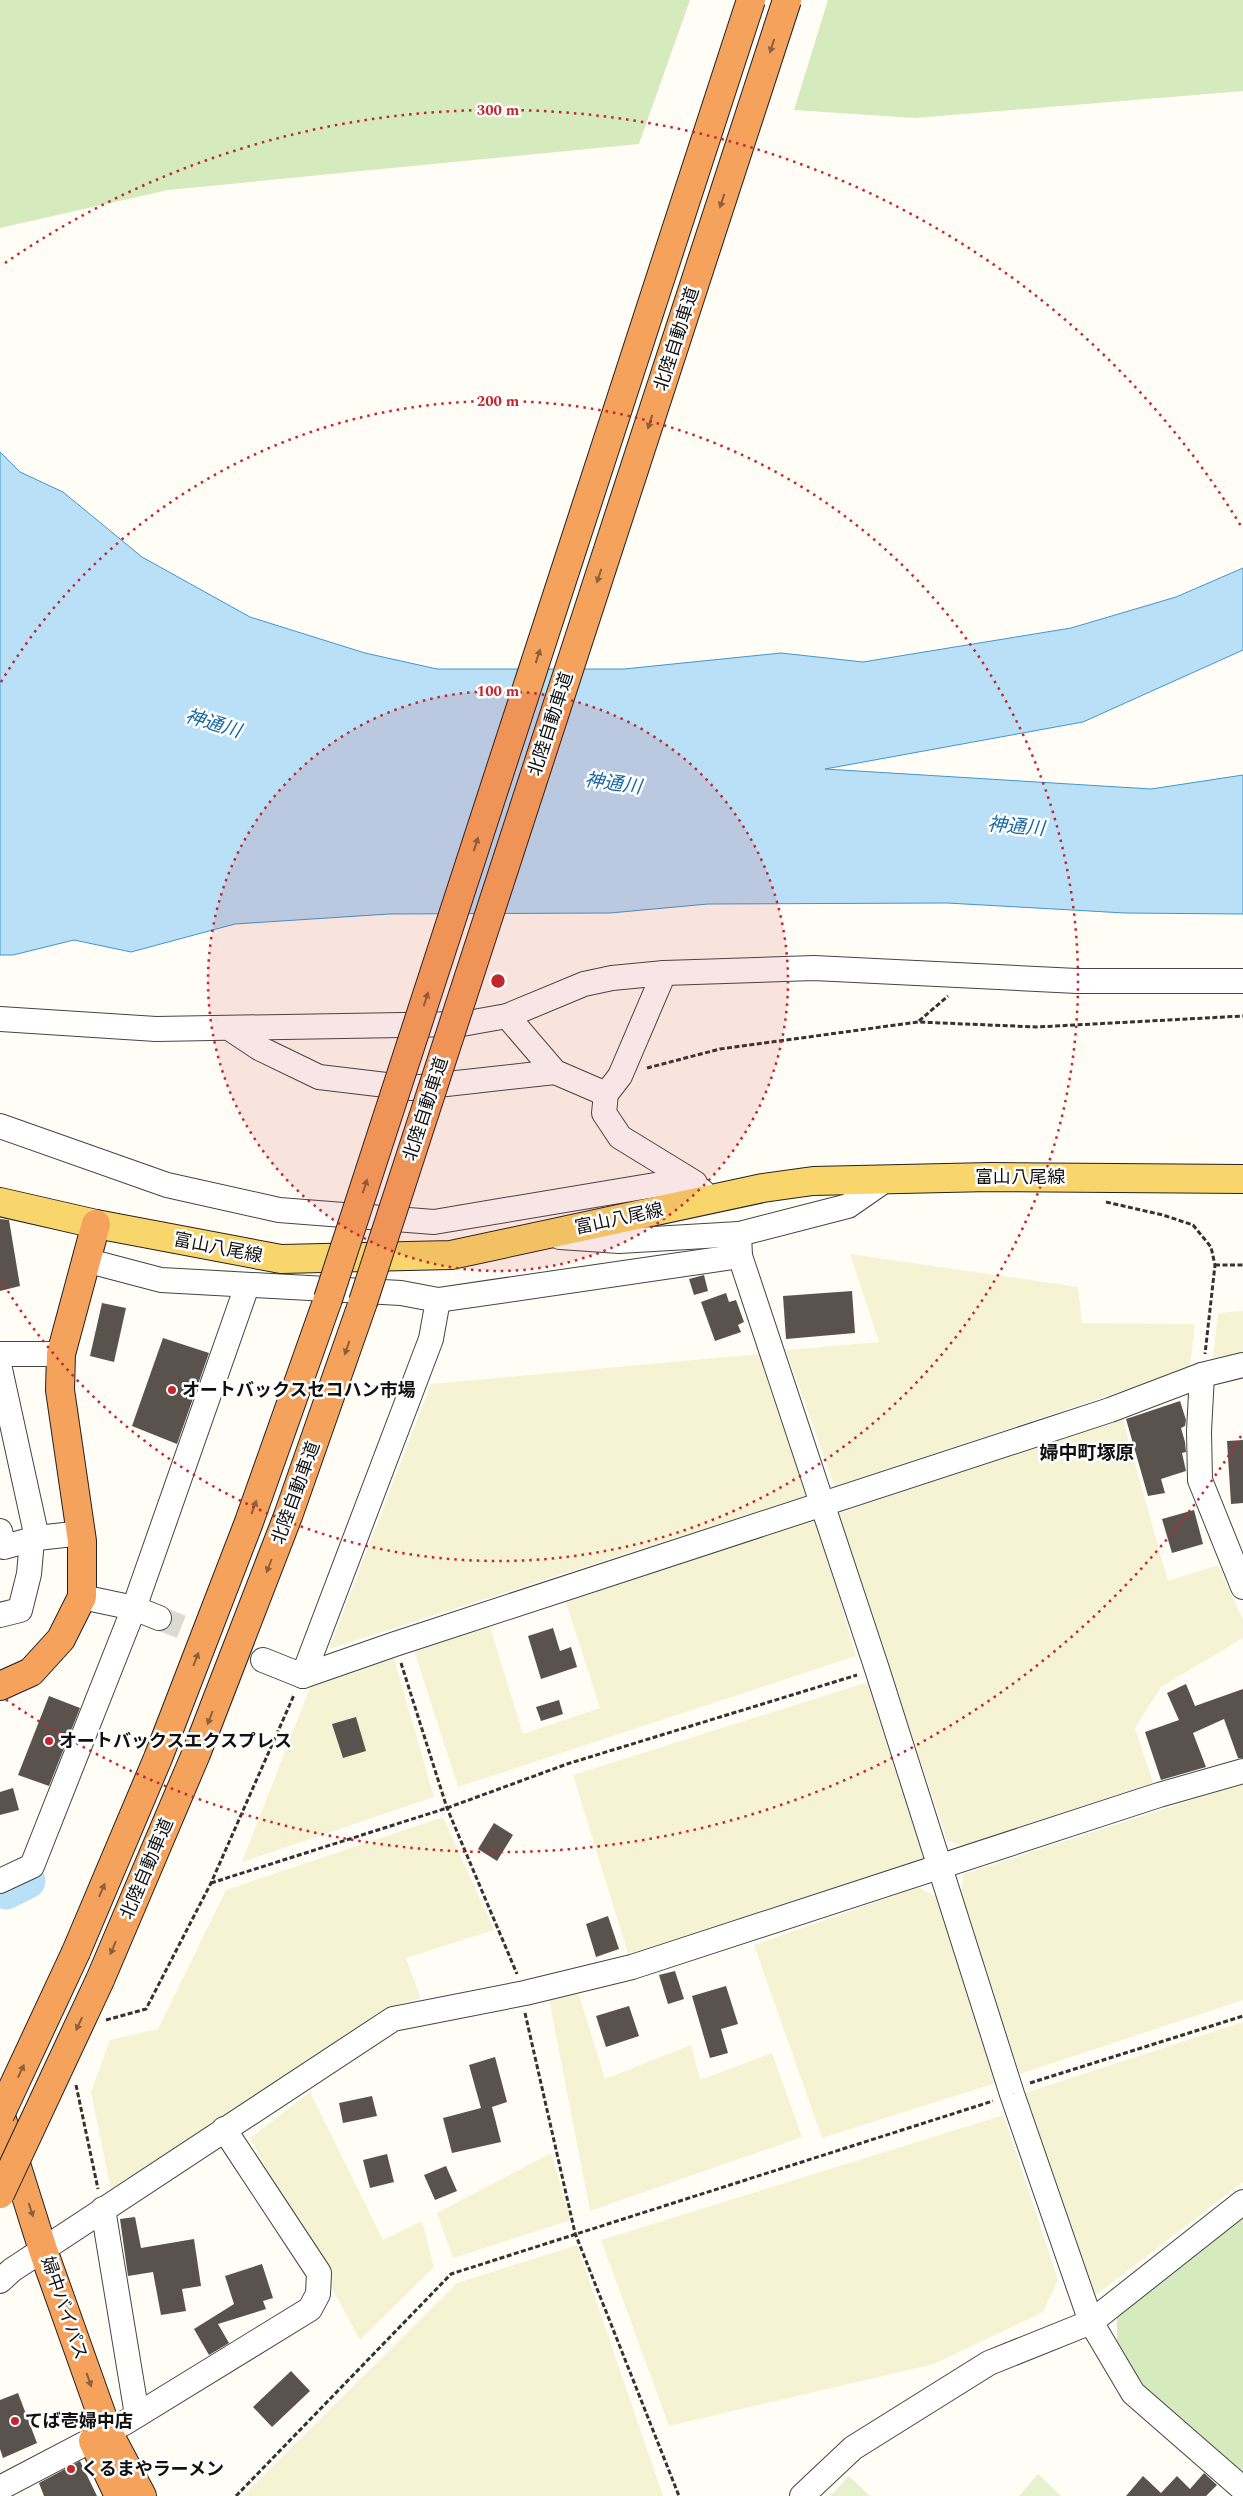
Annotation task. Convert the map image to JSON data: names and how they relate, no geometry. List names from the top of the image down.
{
  "streets": {
    "highway": ["北陸自動車道", "婦中バイパス"],
    "main road": ["富山八尾線"]
  },
  "crossings": [
    ["北陸自動車道", "婦中バイパス"]
  ],
  "districts": ["婦中町塚原"],
  "water": ["神通川"],
  "places": [
    "オートバックスセコハン市場",
    "オートバックスエクスプレス",
    "てば壱婦中店",
    "くるまやラーメン"
  ],
  "rings": ["300 m", "200 m", "100 m"]
}
